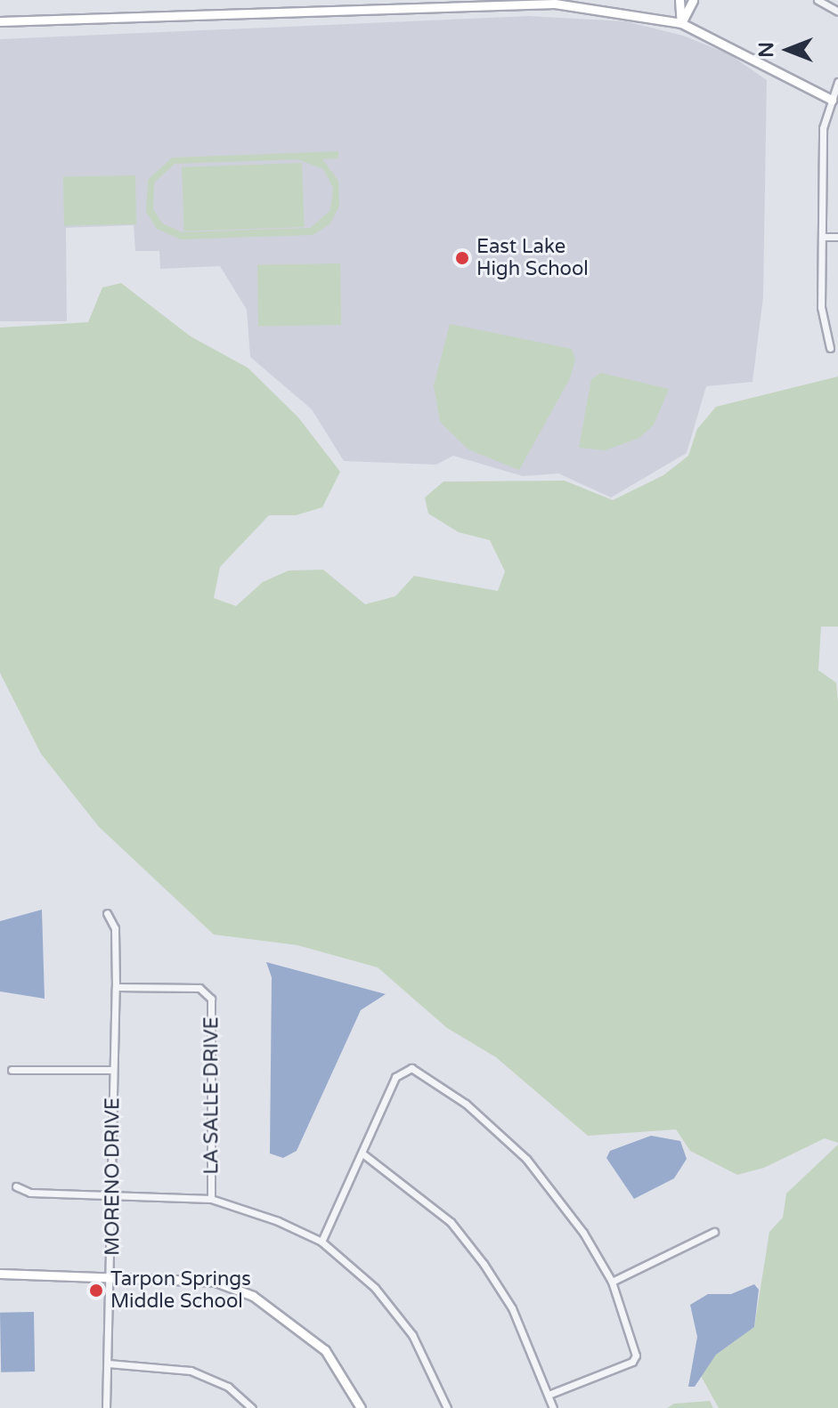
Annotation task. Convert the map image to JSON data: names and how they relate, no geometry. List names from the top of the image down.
{
  "streets": {
    "street": ["LA SALLE DRIVE", "MORENO DRIVE"]
  },
  "crossings": [
    ["LA SALLE DRIVE", "MORENO DRIVE"]
  ],
  "places": ["East Lake High School", "Tarpon Springs Middle School"],
  "north": "left"
}
